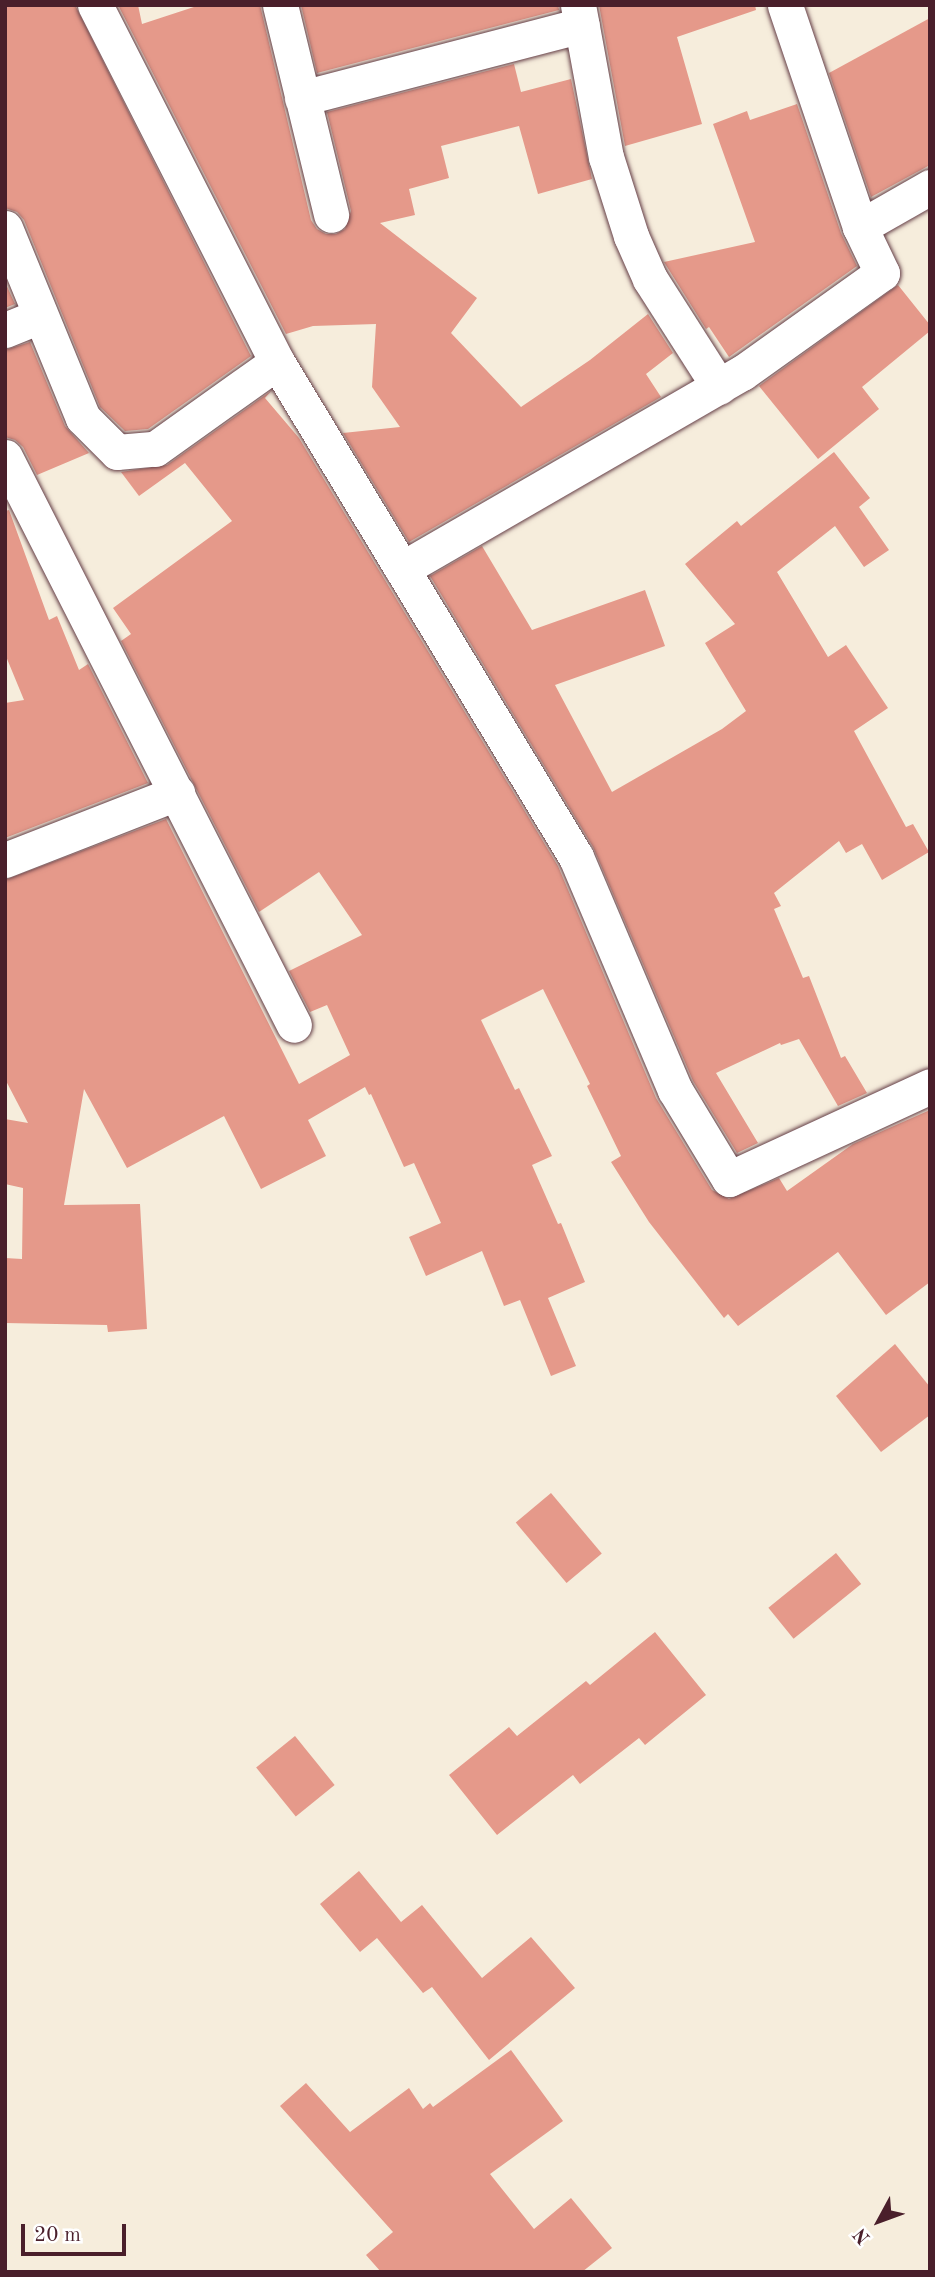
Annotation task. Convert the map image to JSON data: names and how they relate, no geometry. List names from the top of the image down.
{
  "scale_bar": "20 m",
  "north": "bottom left"
}
